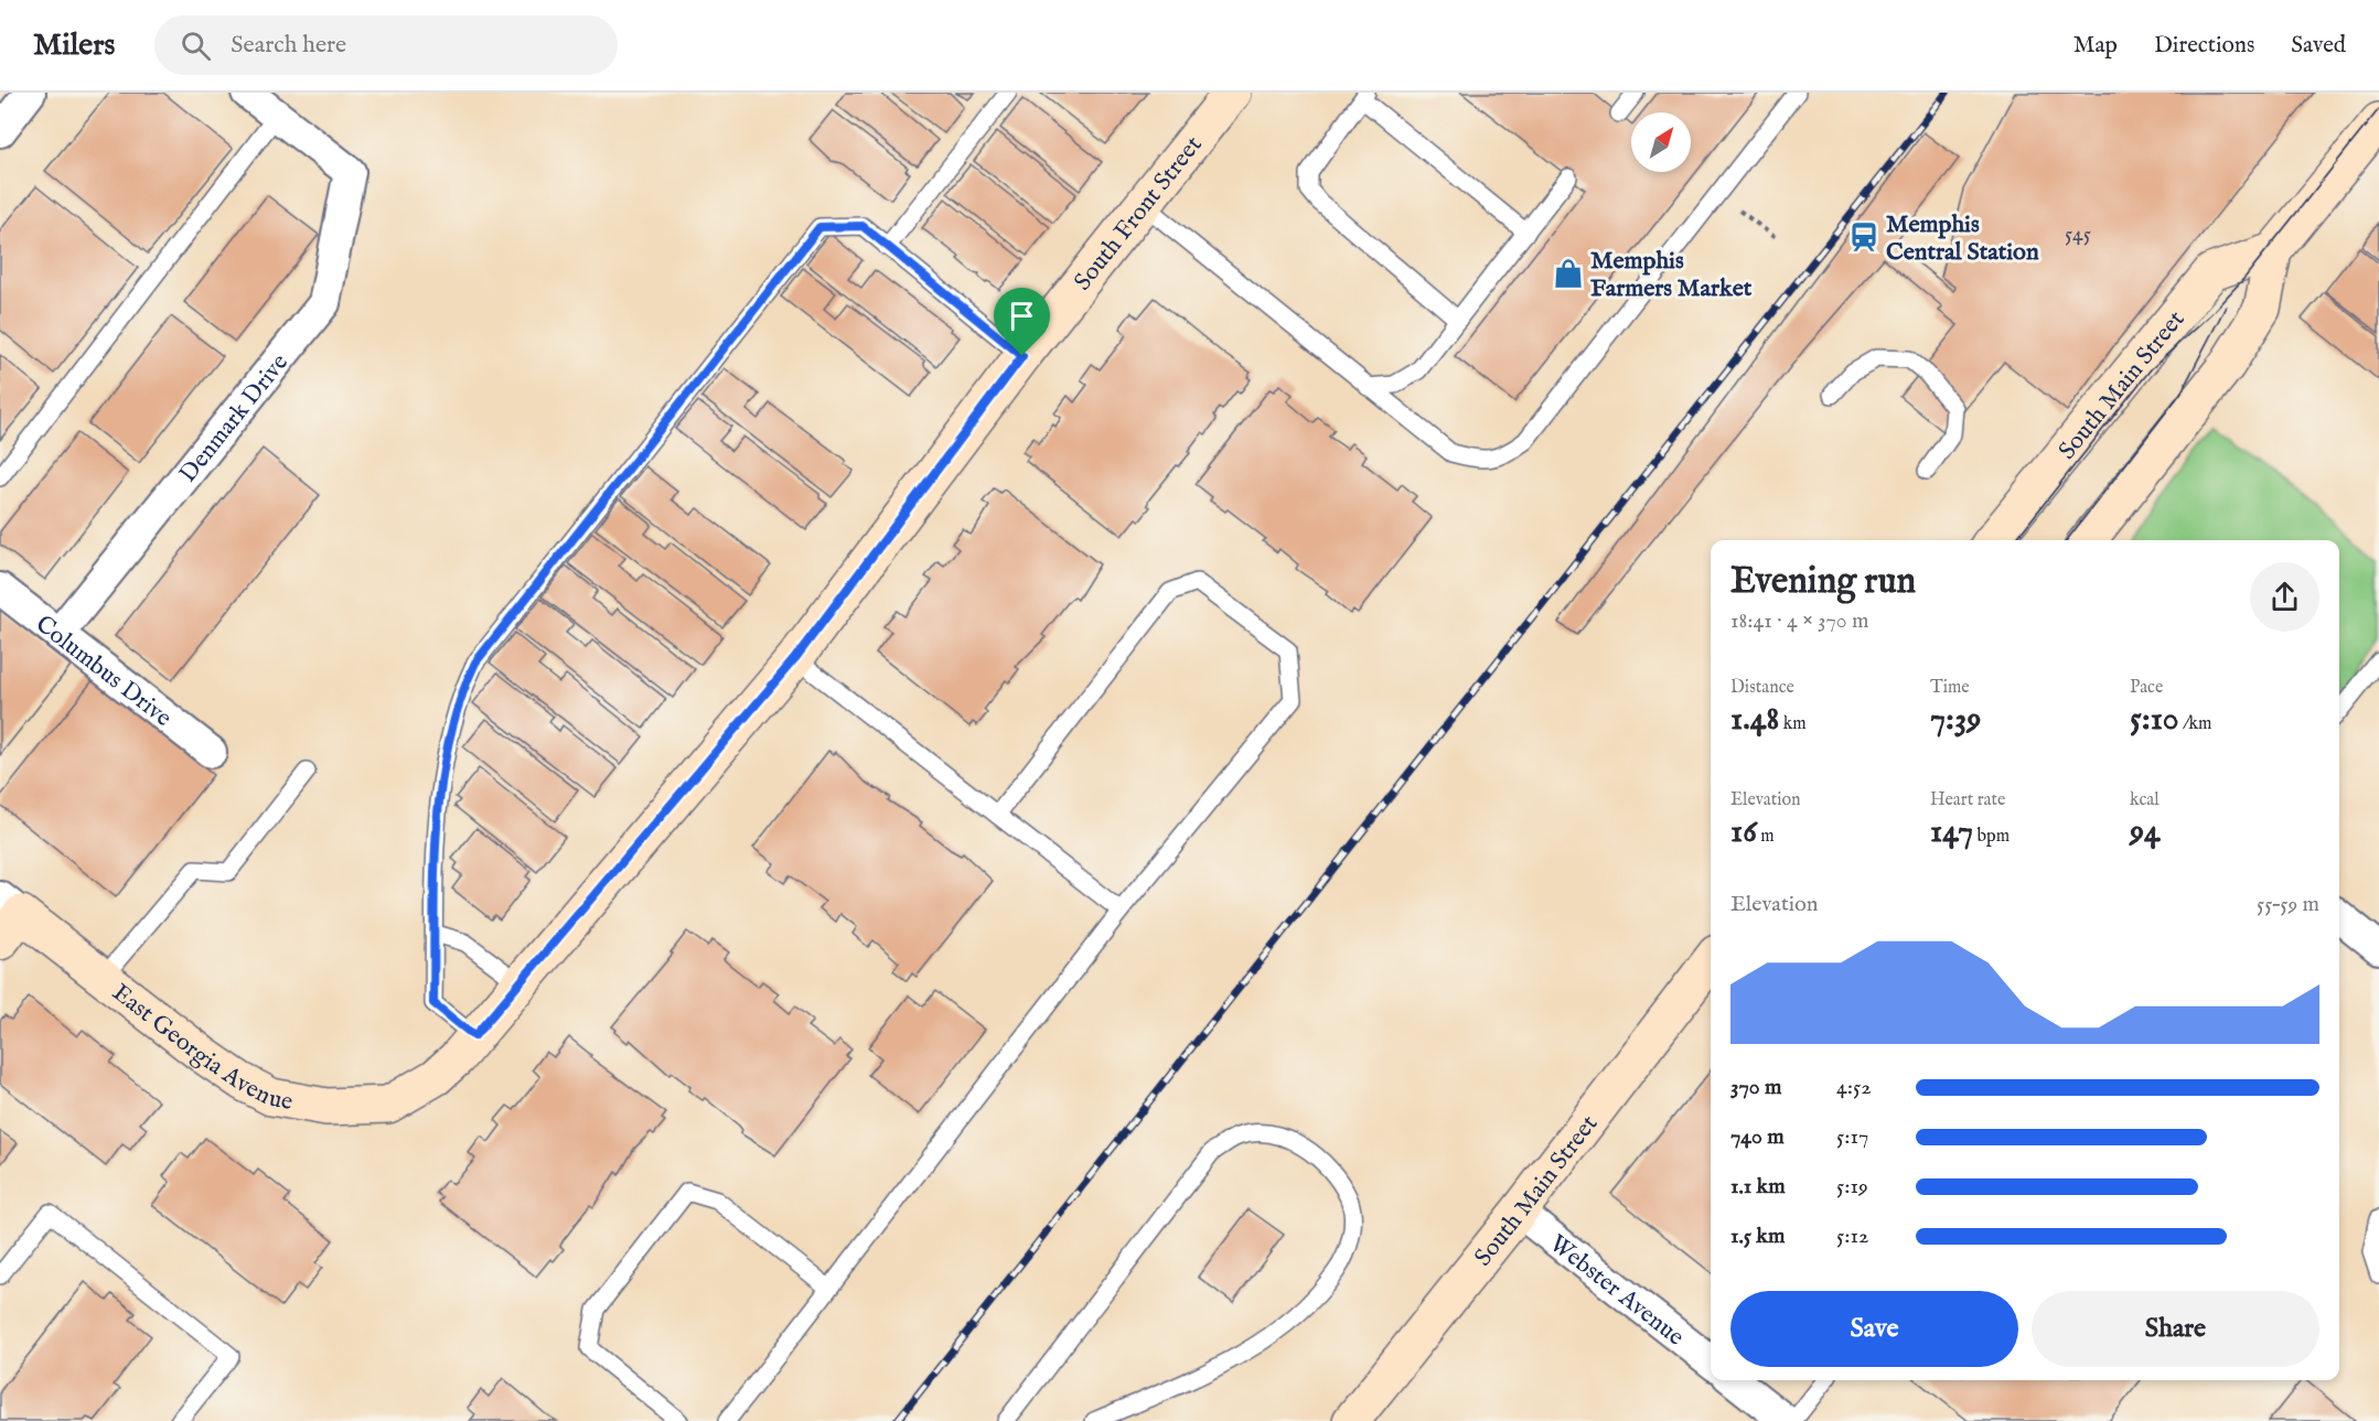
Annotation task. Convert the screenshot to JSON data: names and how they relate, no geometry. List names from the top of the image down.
{
  "streets": {
    "main road": ["South Front Street", "South Main Street", "East Georgia Avenue"],
    "street": ["Denmark Drive", "Columbus Drive", "Webster Avenue"]
  },
  "crossings": [
    ["South Front Street", "East Georgia Avenue"],
    ["South Main Street", "Webster Avenue"],
    ["Denmark Drive", "Columbus Drive"]
  ],
  "places": {
    "station": ["Memphis Central Station"],
    "shop": ["Memphis Farmers Market"]
  },
  "house_numbers": ["545"],
  "north": "top right",
  "page": {
    "header": "Milers",
    "search": "Search here",
    "nav": ["Map", "Directions", "Saved"],
    "heading": ["Evening run", "18:41 · 4 × 370 m"],
    "stats": [
      ["Distance", "1.48 km"],
      ["Time", "7:39"],
      ["Pace", "5:10 /km"],
      ["Elevation", "16 m"],
      ["Heart rate", "147 bpm"],
      ["kcal", "94"]
    ],
    "chart": ["Elevation", "55–59 m"],
    "list": [
      {
        "name": "370 m",
        "note": "4:52"
      },
      {
        "name": "740 m",
        "note": "5:17"
      },
      {
        "name": "1.1 km",
        "note": "5:19"
      },
      {
        "name": "1.5 km",
        "note": "5:12"
      }
    ],
    "buttons": ["Save", "Share"]
  }
}
